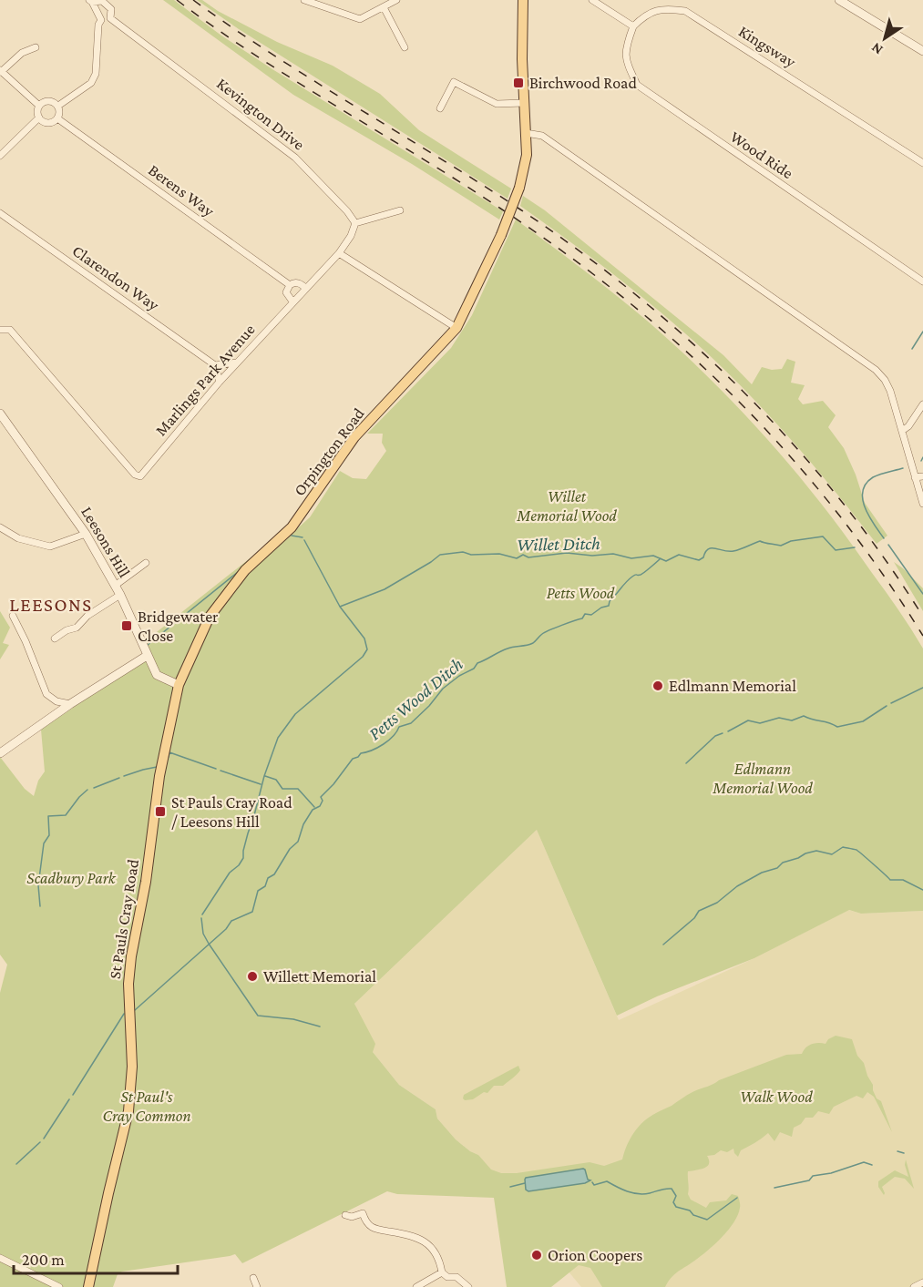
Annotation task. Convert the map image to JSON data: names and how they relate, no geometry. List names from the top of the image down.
{
  "streets": {
    "main road": ["Orpington Road", "St Pauls Cray Road"],
    "street": [
      "Kingsway",
      "Kevington Drive",
      "Wood Ride",
      "Berens Way",
      "Clarendon Way",
      "Marlings Park Avenue",
      "Leesons Hill"
    ]
  },
  "crossings": [
    ["Kingsway", "Wood Ride"],
    ["Berens Way", "Marlings Park Avenue"],
    ["Orpington Road", "Leesons Hill"],
    ["Orpington Road", "St Pauls Cray Road"],
    ["Leesons Hill", "St Pauls Cray Road"]
  ],
  "districts": ["LEESONS"],
  "water": ["Willet Ditch", "Petts Wood Ditch"],
  "parks": [
    "Willet Memorial Wood",
    "Petts Wood",
    "Edlmann Memorial Wood",
    "Scadbury Park",
    "St Paul's Cray Common",
    "Walk Wood"
  ],
  "places": {
    "transit": ["Birchwood Road", "Bridgewater Close", "St Pauls Cray Road / Leesons Hill"],
    "other": ["Edlmann Memorial", "Willett Memorial", "Orion Coopers"]
  },
  "scale_bar": "200 m",
  "north": "bottom left"
}
